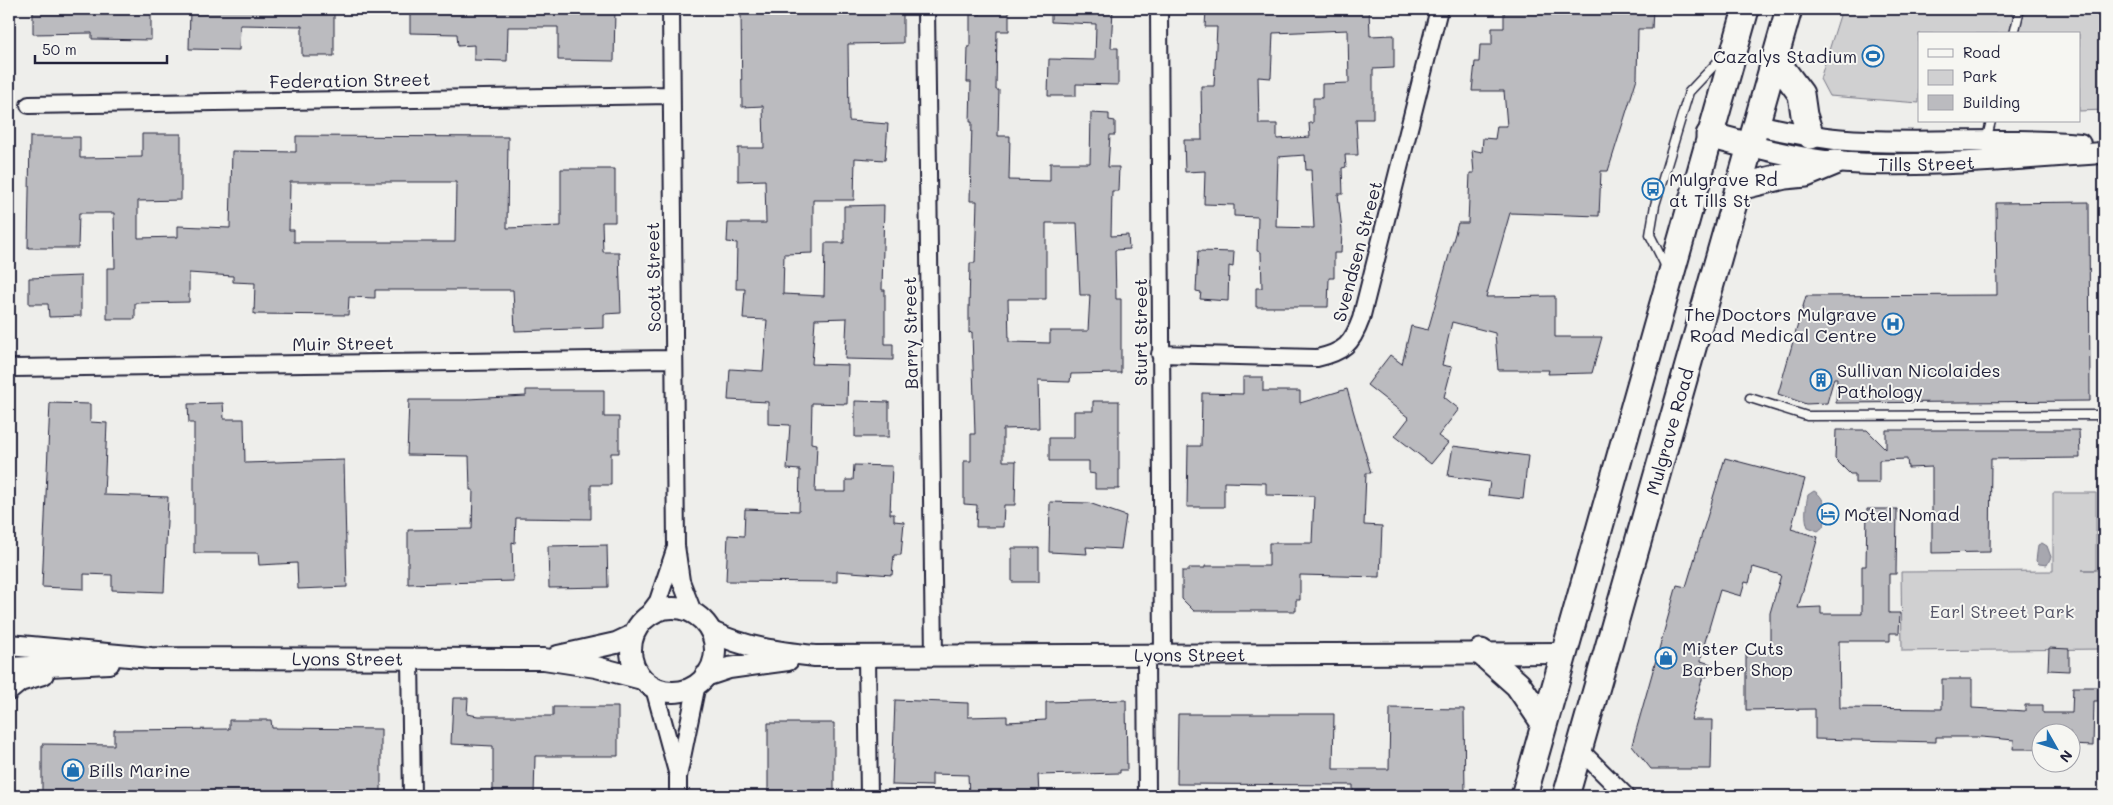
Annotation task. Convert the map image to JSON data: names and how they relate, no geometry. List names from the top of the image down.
{
  "streets": {
    "main road": ["Mulgrave Road"],
    "street": [
      "Federation Street",
      "Tills Street",
      "Svendsen Street",
      "Scott Street",
      "Sturt Street",
      "Barry Street",
      "Muir Street",
      "Lyons Street"
    ]
  },
  "crossings": [
    ["Federation Street", "Scott Street"],
    ["Tills Street", "Mulgrave Road"],
    ["Svendsen Street", "Sturt Street"],
    ["Scott Street", "Muir Street"],
    ["Scott Street", "Lyons Street"],
    ["Sturt Street", "Lyons Street"],
    ["Barry Street", "Lyons Street"]
  ],
  "parks": ["Earl Street Park"],
  "places": {
    "sports": ["Cazalys Stadium"],
    "bus stop": ["Mulgrave Rd at Tills St"],
    "hospital": ["The Doctors Mulgrave Road Medical Centre"],
    "building": ["Sullivan Nicolaides Pathology"],
    "hotel": ["Motel Nomad"],
    "shop": ["Mister Cuts Barber Shop", "Bills Marine"]
  },
  "legend": ["Road", "Park", "Building"],
  "scale_bar": "50 m",
  "north": "bottom right"
}
